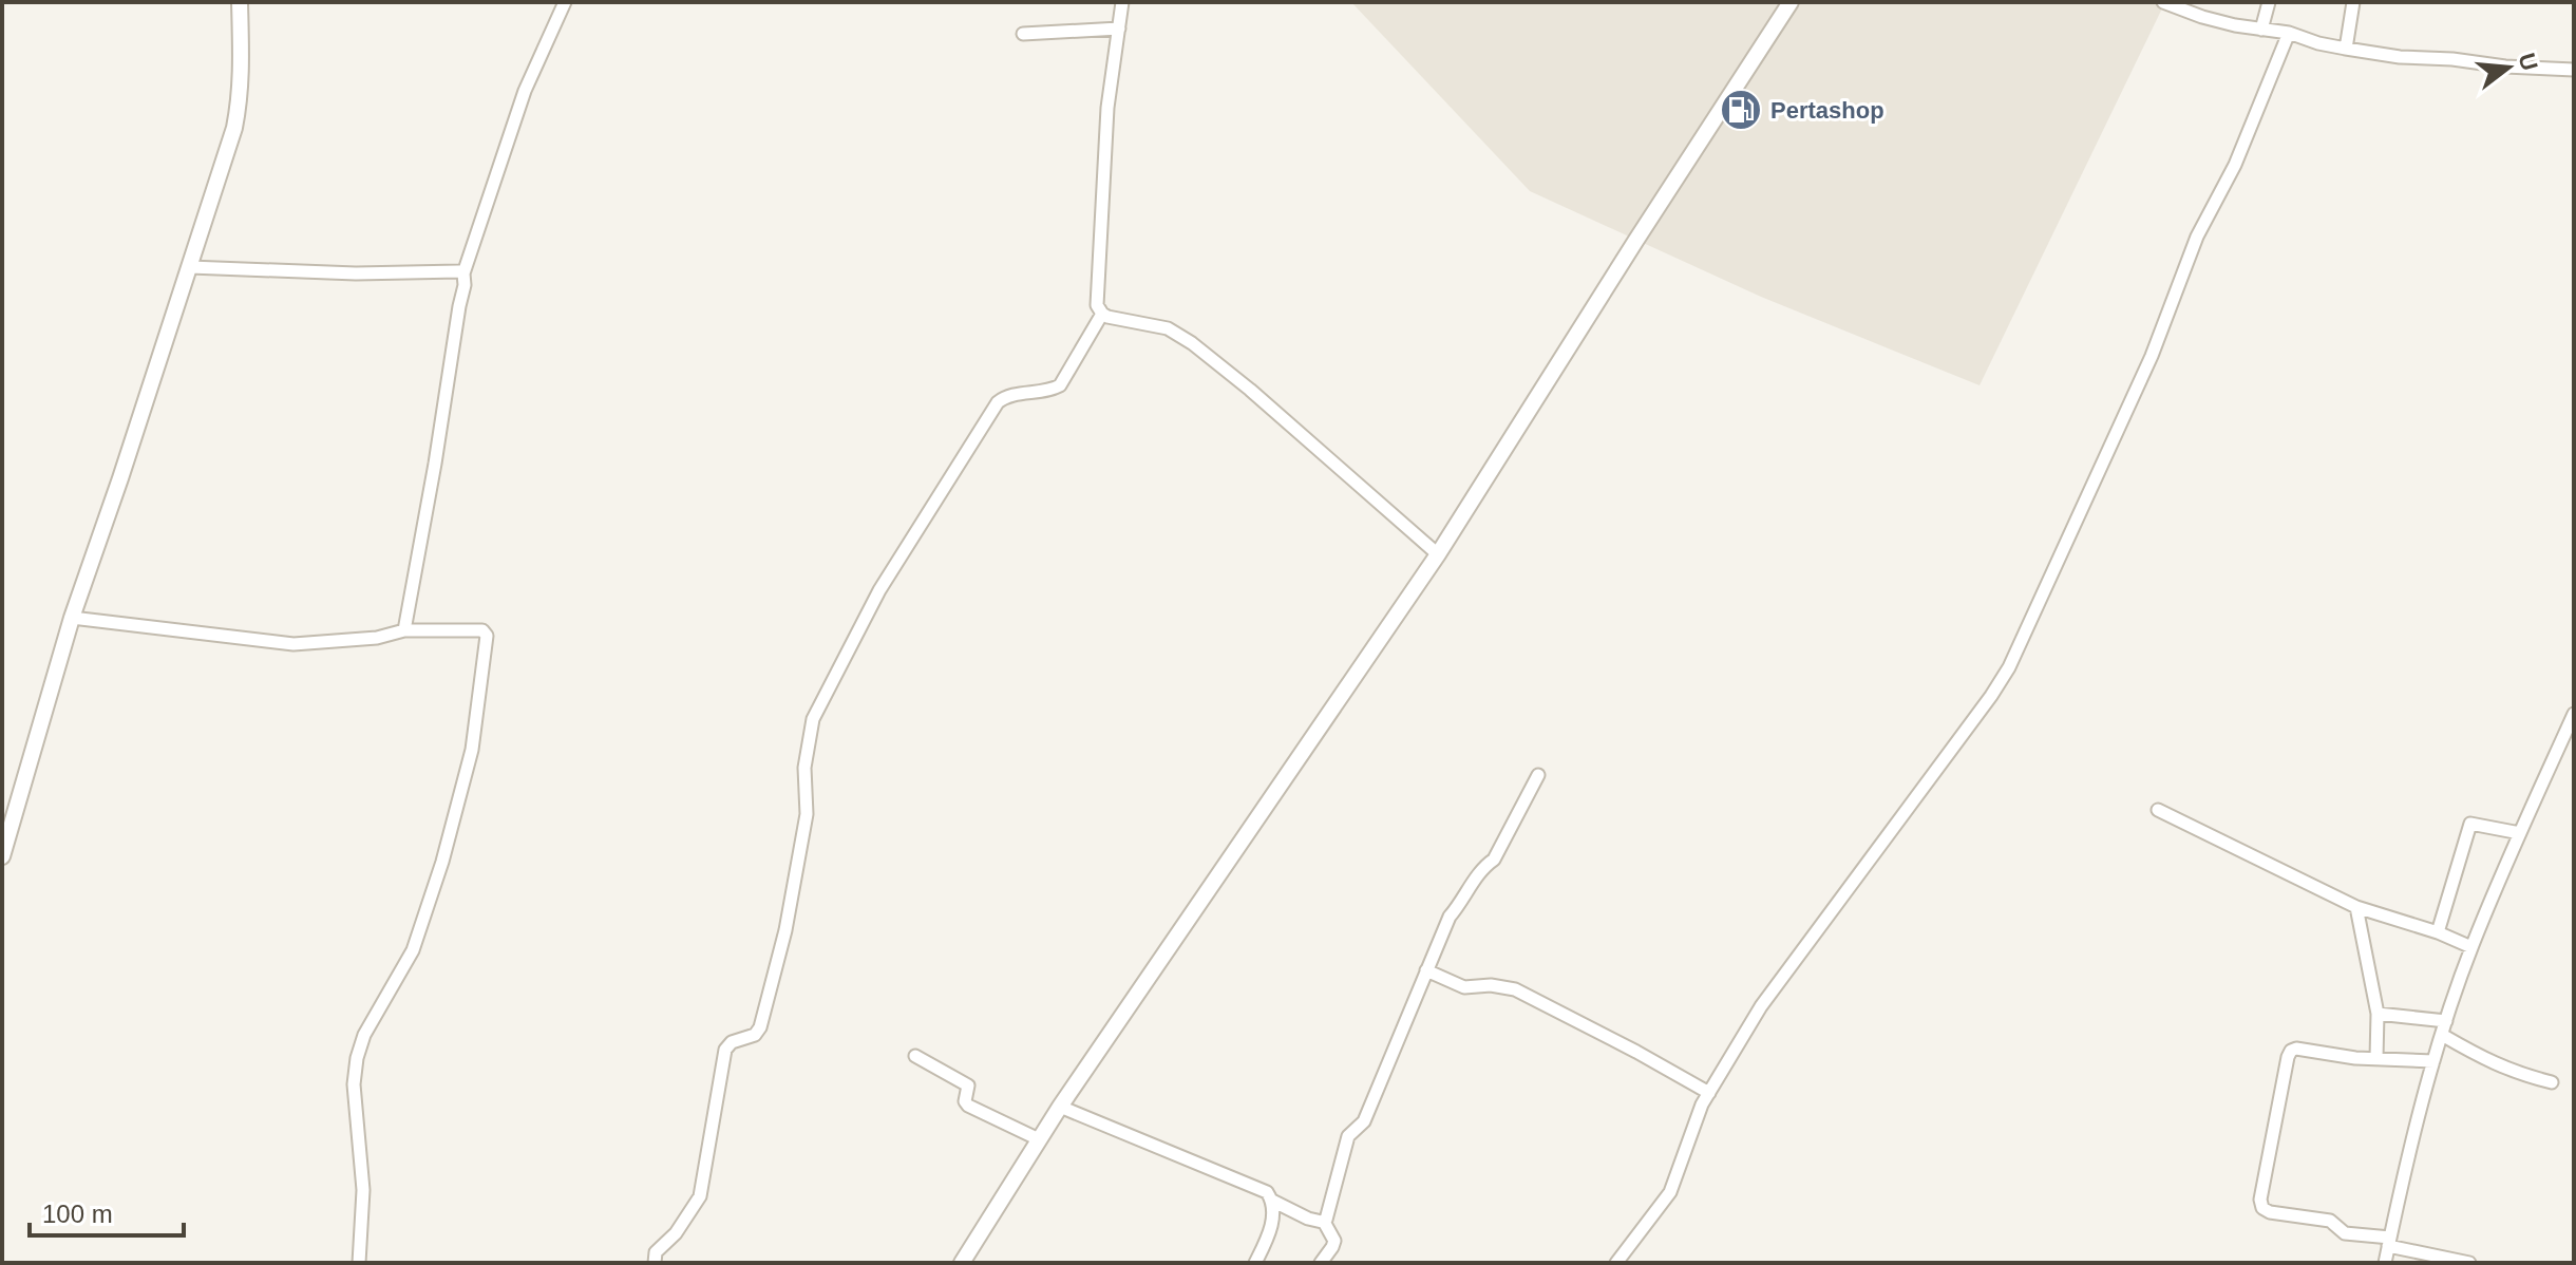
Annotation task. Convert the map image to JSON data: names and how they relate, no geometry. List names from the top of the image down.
{
  "places": {
    "fuel station": ["Pertashop"]
  },
  "scale_bar": "100 m",
  "north": "right"
}
